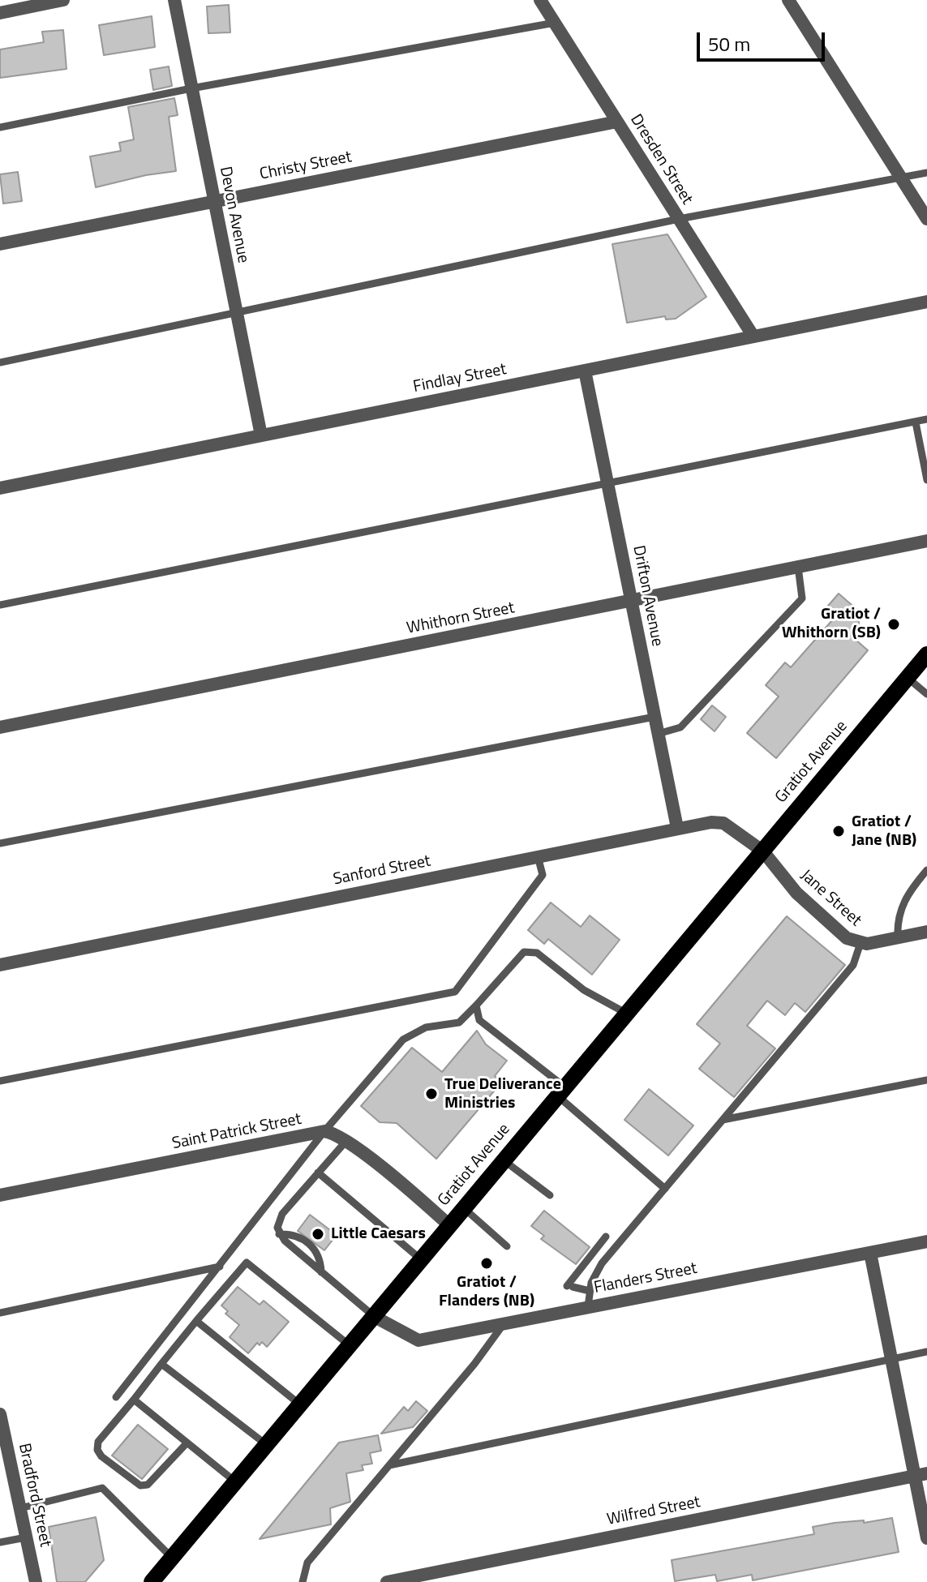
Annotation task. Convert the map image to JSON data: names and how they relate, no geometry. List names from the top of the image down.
{
  "streets": {
    "main road": ["Gratiot Avenue"],
    "street": [
      "Dresden Street",
      "Christy Street",
      "Devon Avenue",
      "Findlay Street",
      "Drifton Avenue",
      "Whithorn Street",
      "Sanford Street",
      "Jane Street",
      "Saint Patrick Street",
      "Flanders Street",
      "Bradford Street",
      "Wilfred Street"
    ]
  },
  "crossings": [
    ["Dresden Street", "Christy Street"],
    ["Dresden Street", "Findlay Street"],
    ["Christy Street", "Devon Avenue"],
    ["Devon Avenue", "Findlay Street"],
    ["Findlay Street", "Drifton Avenue"],
    ["Drifton Avenue", "Whithorn Street"],
    ["Drifton Avenue", "Sanford Street"],
    ["Gratiot Avenue", "Sanford Street"],
    ["Gratiot Avenue", "Jane Street"],
    ["Gratiot Avenue", "Saint Patrick Street"],
    ["Gratiot Avenue", "Flanders Street"],
    ["Sanford Street", "Jane Street"]
  ],
  "places": [
    "Gratiot / Whithorn (SB)",
    "Gratiot / Jane (NB)",
    "True Deliverance Ministries",
    "Little Caesars",
    "Gratiot / Flanders (NB)"
  ],
  "scale_bar": "50 m"
}
